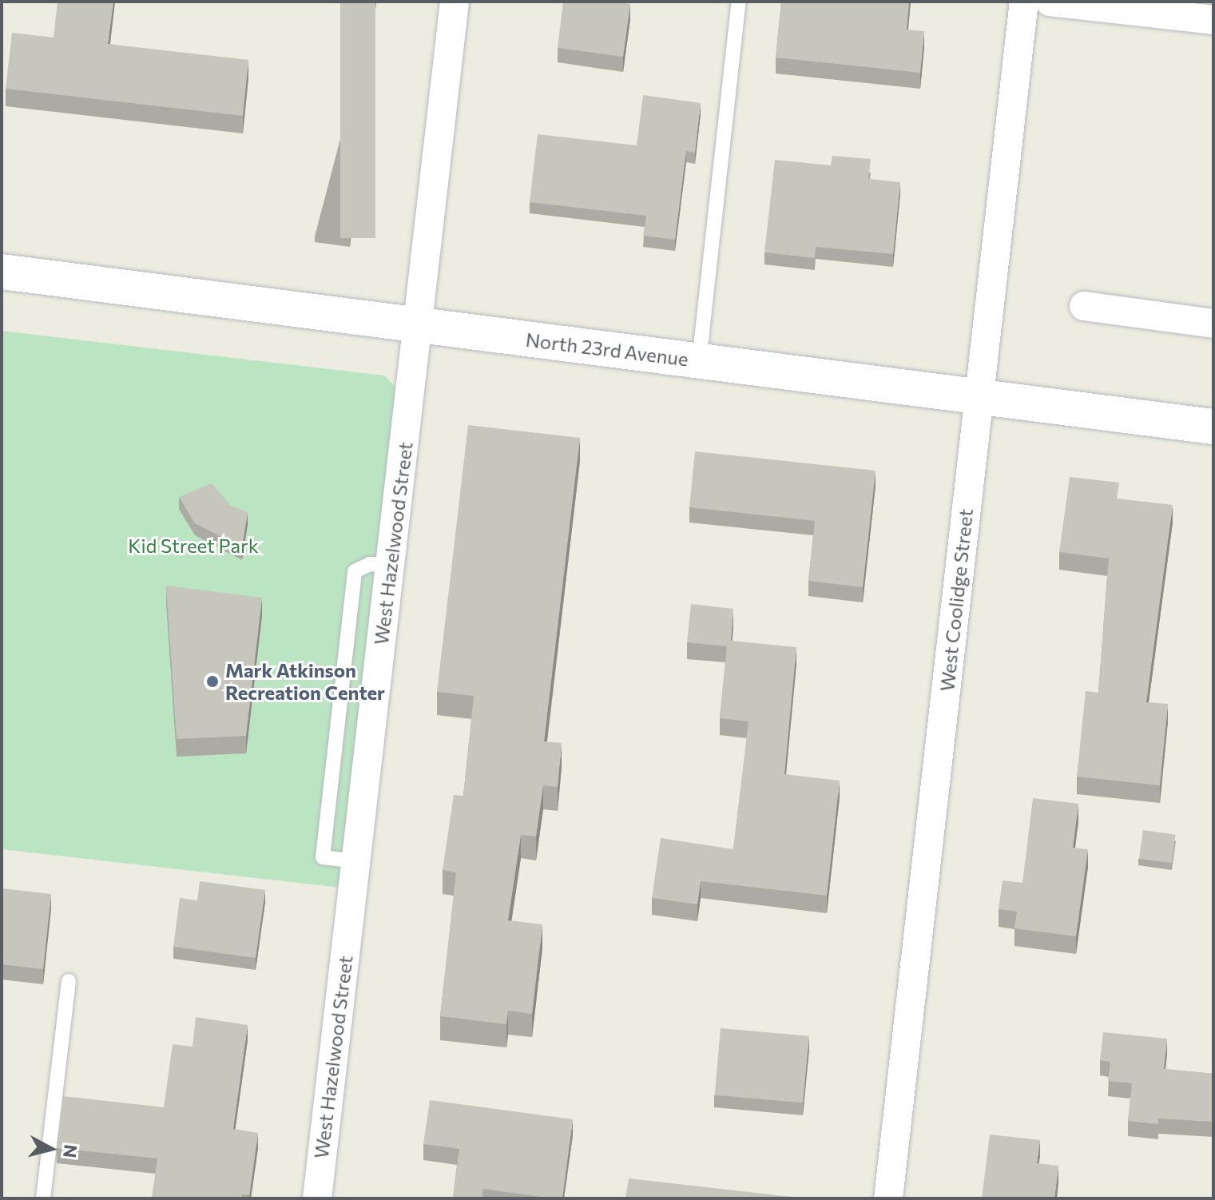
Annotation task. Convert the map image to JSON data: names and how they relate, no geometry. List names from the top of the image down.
{
  "streets": {
    "street": ["North 23rd Avenue", "West Hazelwood Street", "West Coolidge Street"]
  },
  "crossings": [
    ["North 23rd Avenue", "West Hazelwood Street"],
    ["North 23rd Avenue", "West Coolidge Street"]
  ],
  "parks": ["Kid Street Park"],
  "places": ["Mark Atkinson Recreation Center"],
  "north": "right"
}
